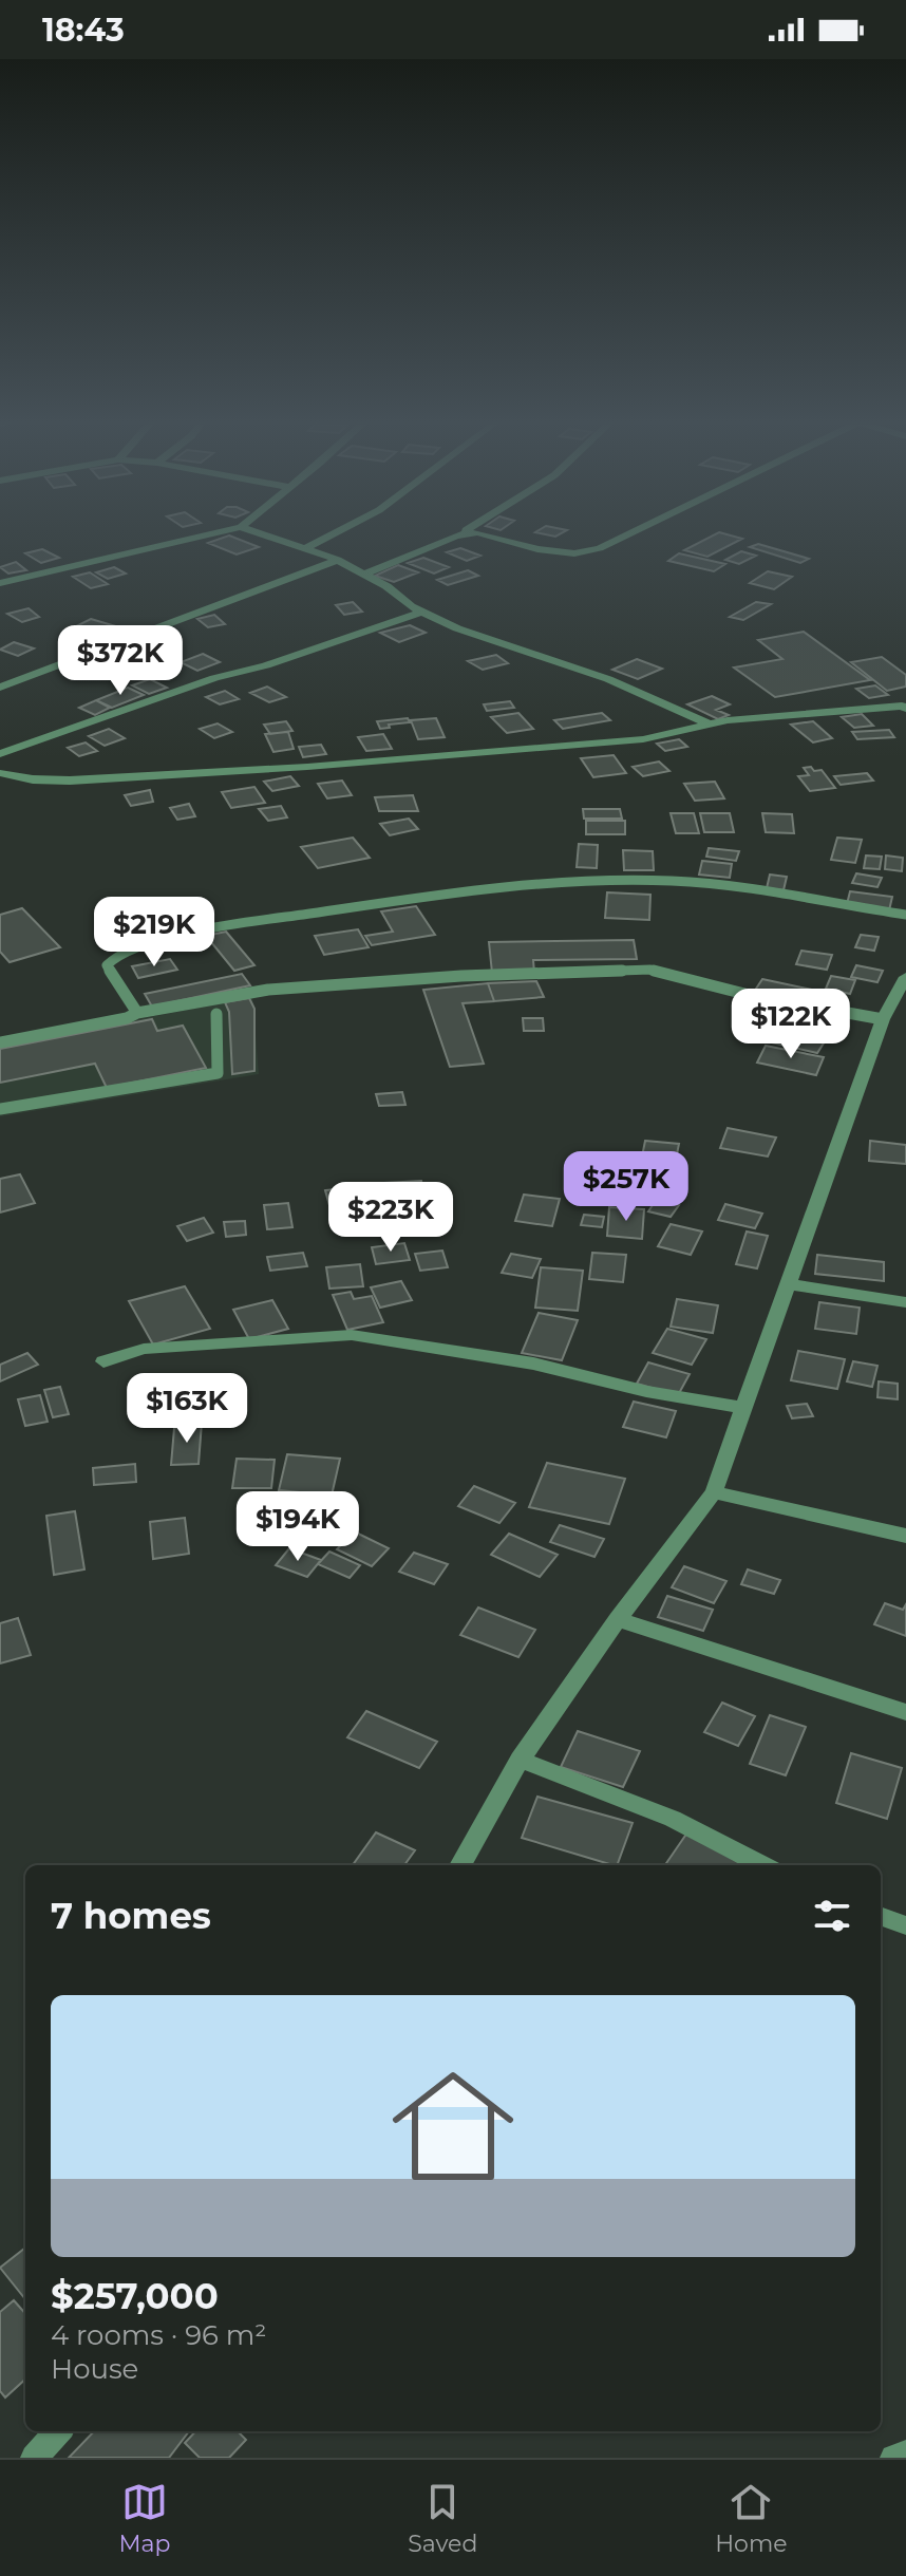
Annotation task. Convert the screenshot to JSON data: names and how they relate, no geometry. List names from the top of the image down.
{
  "page": {
    "status": "18:43",
    "price": [
      "$372K",
      "$219K",
      "$122K",
      "$257K",
      "$223K",
      "$163K",
      "$194K"
    ],
    "heading": "7 homes",
    "list": [
      {
        "name": "$257,000",
        "note": "4 rooms · 96 m² · House"
      }
    ],
    "tabs": ["Map", "Saved", "Home"]
  }
}
